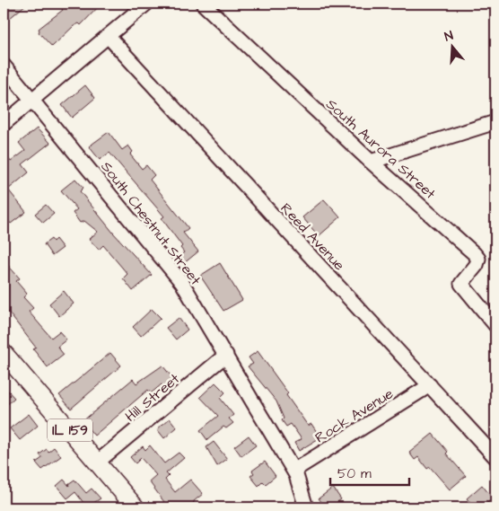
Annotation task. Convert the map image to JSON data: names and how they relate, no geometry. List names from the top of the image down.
{
  "streets": {
    "main road": ["IL 159"],
    "street": [
      "South Aurora Street",
      "South Chestnut Street",
      "Reed Avenue",
      "Hill Street",
      "Rock Avenue"
    ]
  },
  "crossings": [
    ["South Chestnut Street", "Hill Street"],
    ["South Chestnut Street", "Rock Avenue"],
    ["Reed Avenue", "Rock Avenue"],
    ["Hill Street", "IL 159"]
  ],
  "scale_bar": "50 m",
  "north": "top"
}
